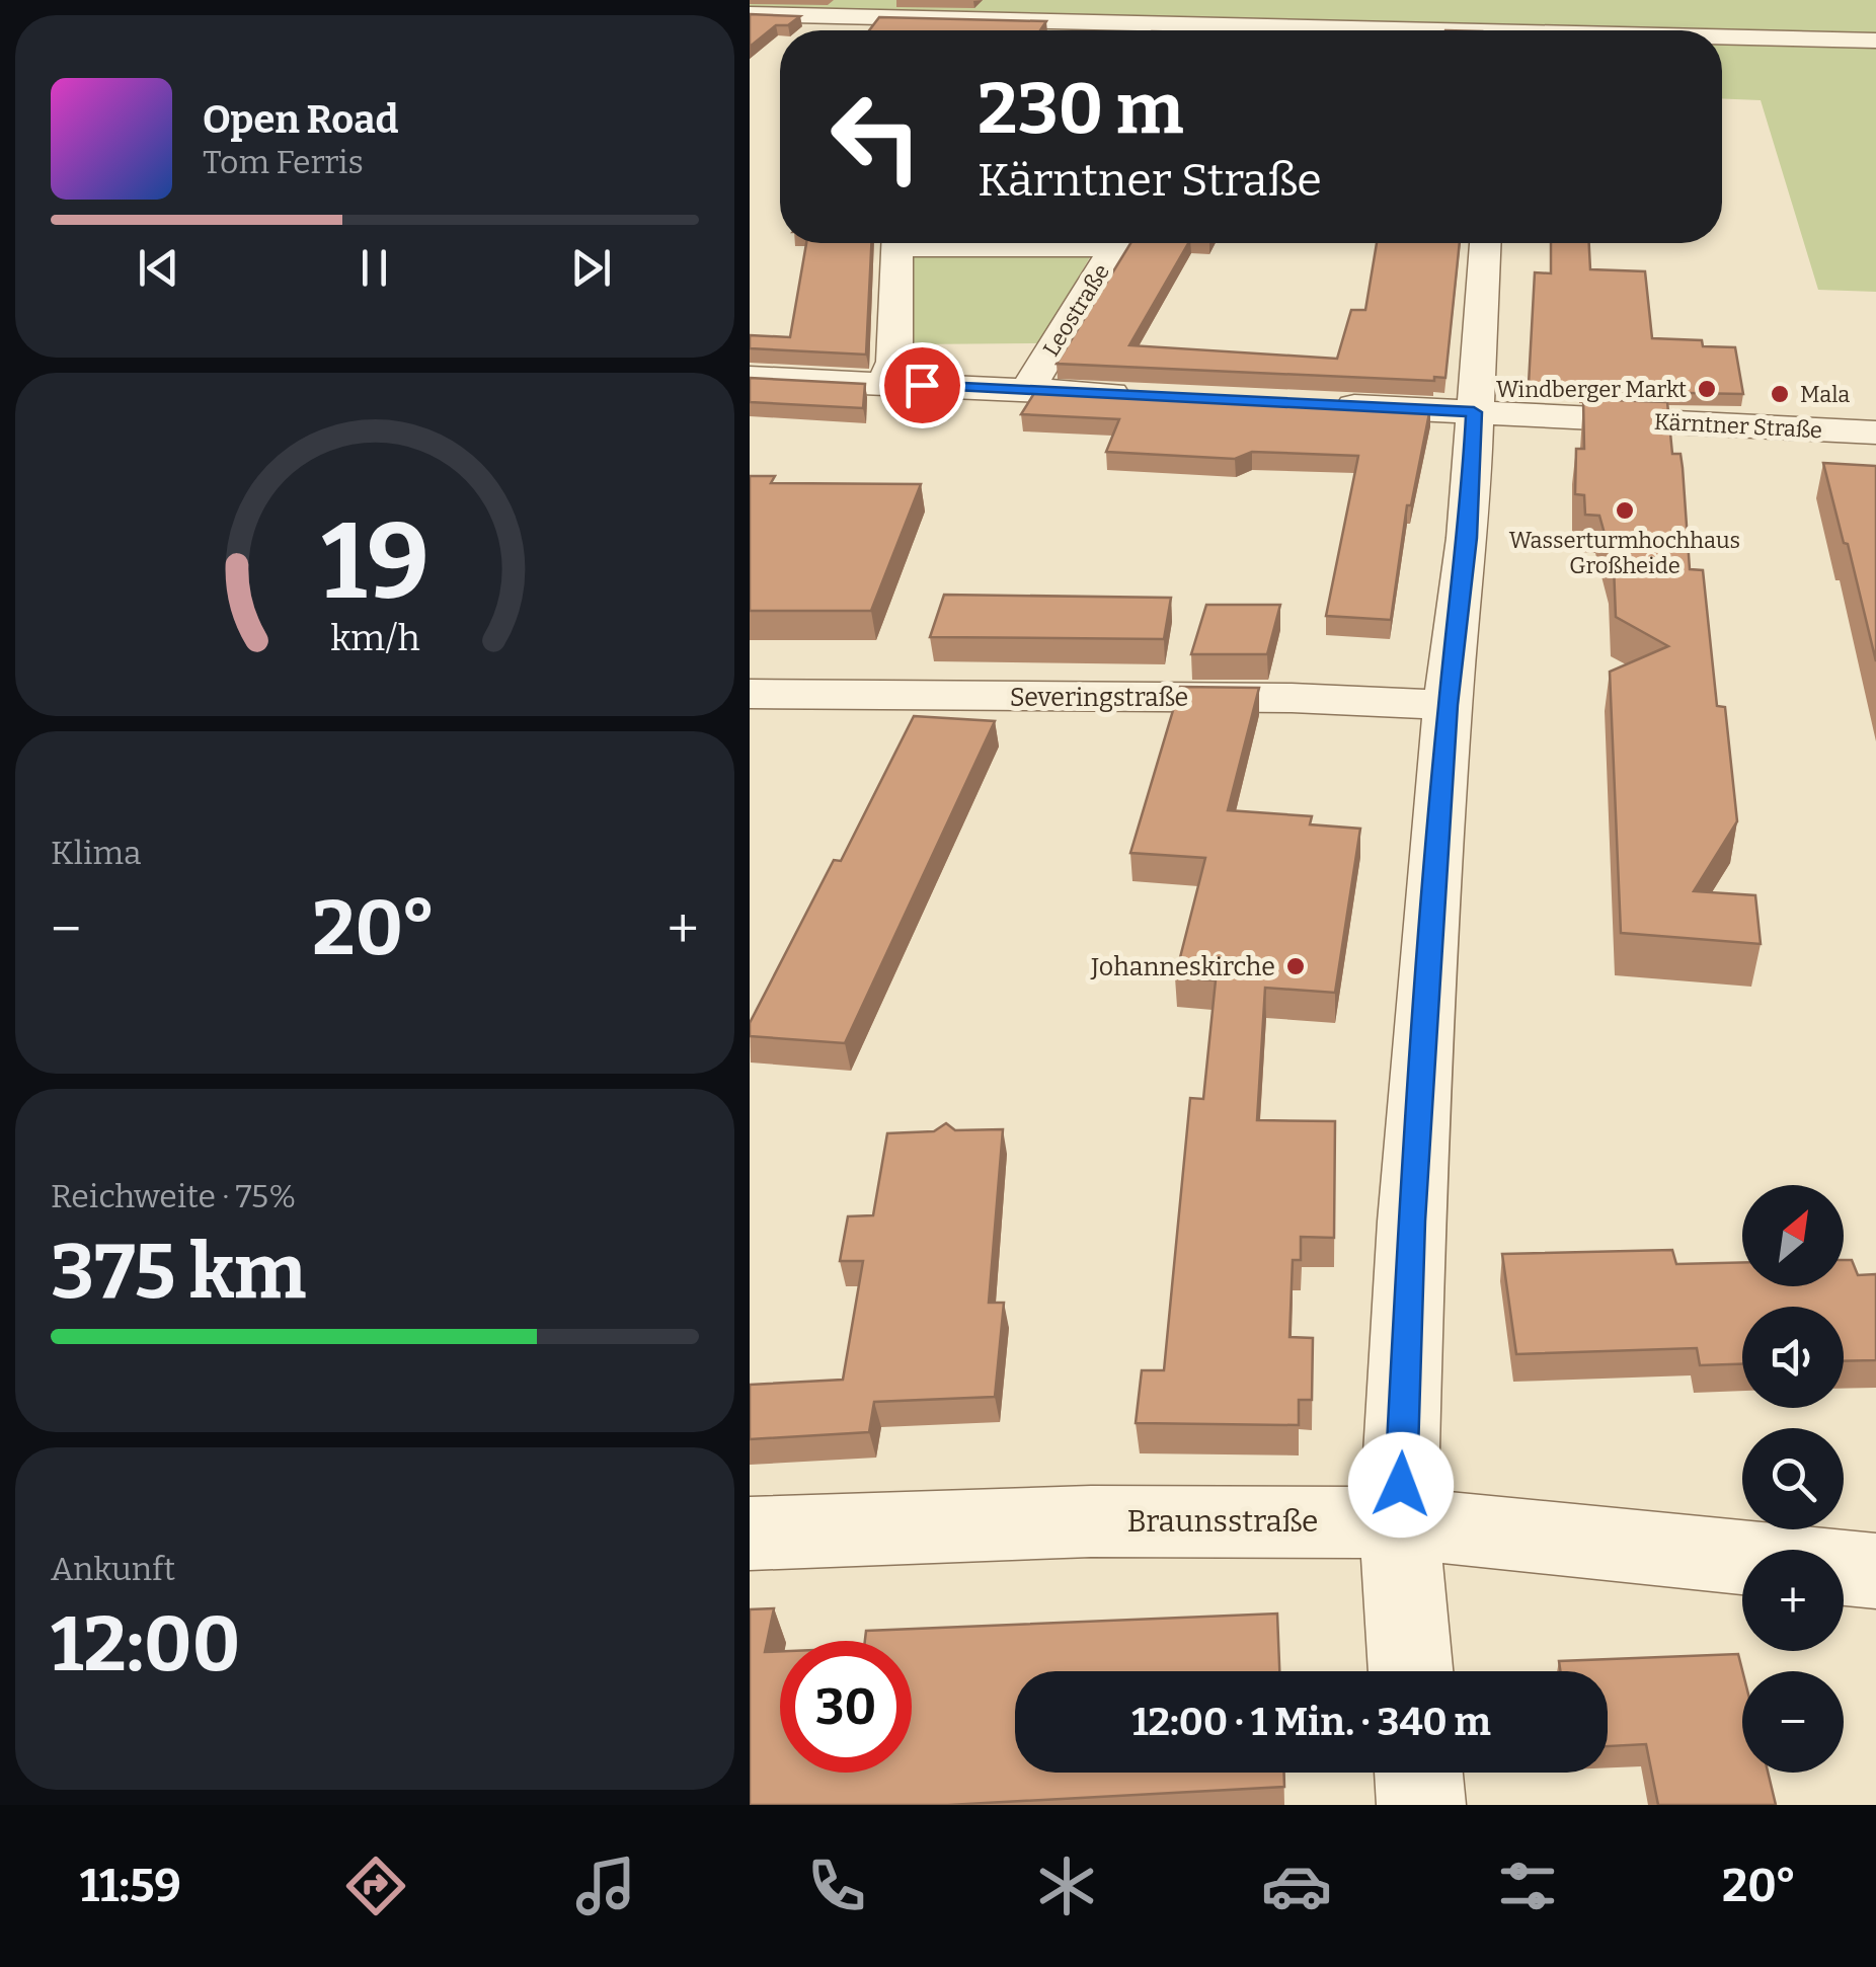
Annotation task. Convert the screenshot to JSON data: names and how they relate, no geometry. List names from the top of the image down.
{
  "streets": {
    "street": [
      "Leostraße",
      "Kärntner Straße",
      "Severingstraße",
      "Braunsstraße"
    ]
  },
  "places": [
    "Windberger Markt",
    "Mala",
    "Wasserturmhochhaus Großheide",
    "Johanneskirche"
  ],
  "north": "top right",
  "page": {
    "turn": ["230 m", "Kärntner Straße"],
    "song": ["Open Road", "Tom Ferris"],
    "tile": [
      "Klima",
      ["Reichweite · 75%", "375 km"],
      ["Ankunft", "12:00"]
    ],
    "heat": ["−", "20°", "+"],
    "map_buttons": ["+", "−"],
    "limit": "30",
    "trip": "12:00 · 1 Min. · 340 m",
    "tabs": ["11:59", "20°"],
    "gauge": ["19", "km/h"]
  }
}
